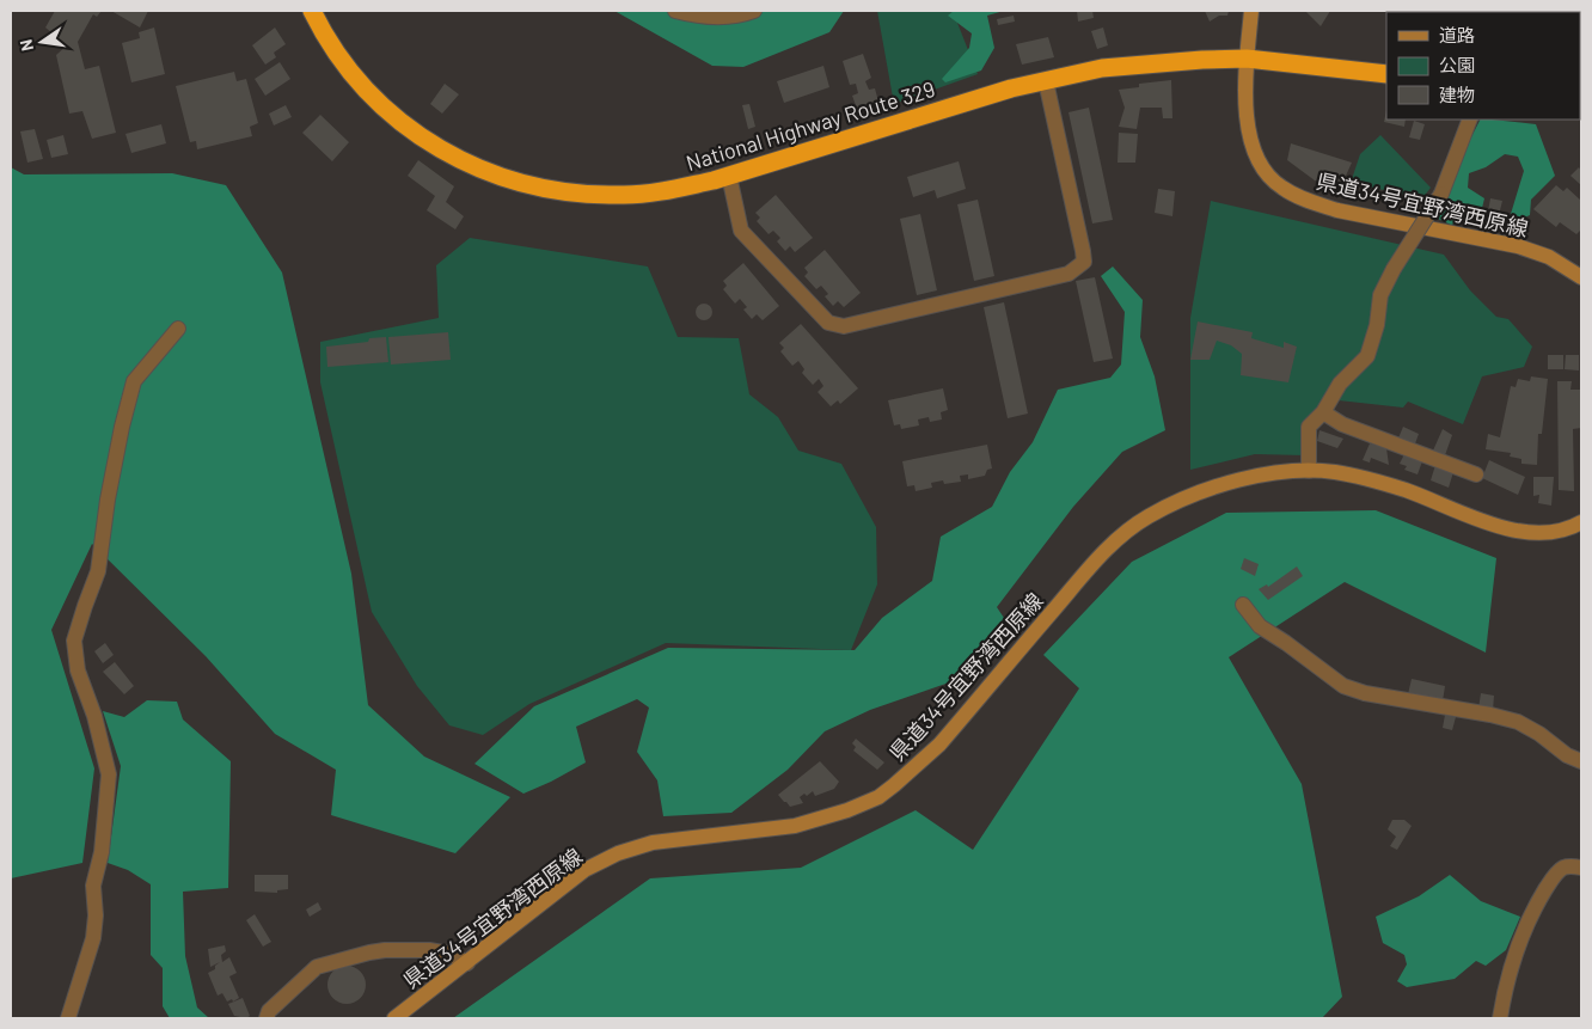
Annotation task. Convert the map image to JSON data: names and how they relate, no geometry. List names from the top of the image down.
{
  "streets": {
    "highway": ["National Highway Route 329"],
    "main road": ["県道34号宜野湾西原線"]
  },
  "crossings": [
    ["National Highway Route 329", "県道34号宜野湾西原線"]
  ],
  "legend": ["道路", "公園", "建物"],
  "north": "left"
}
